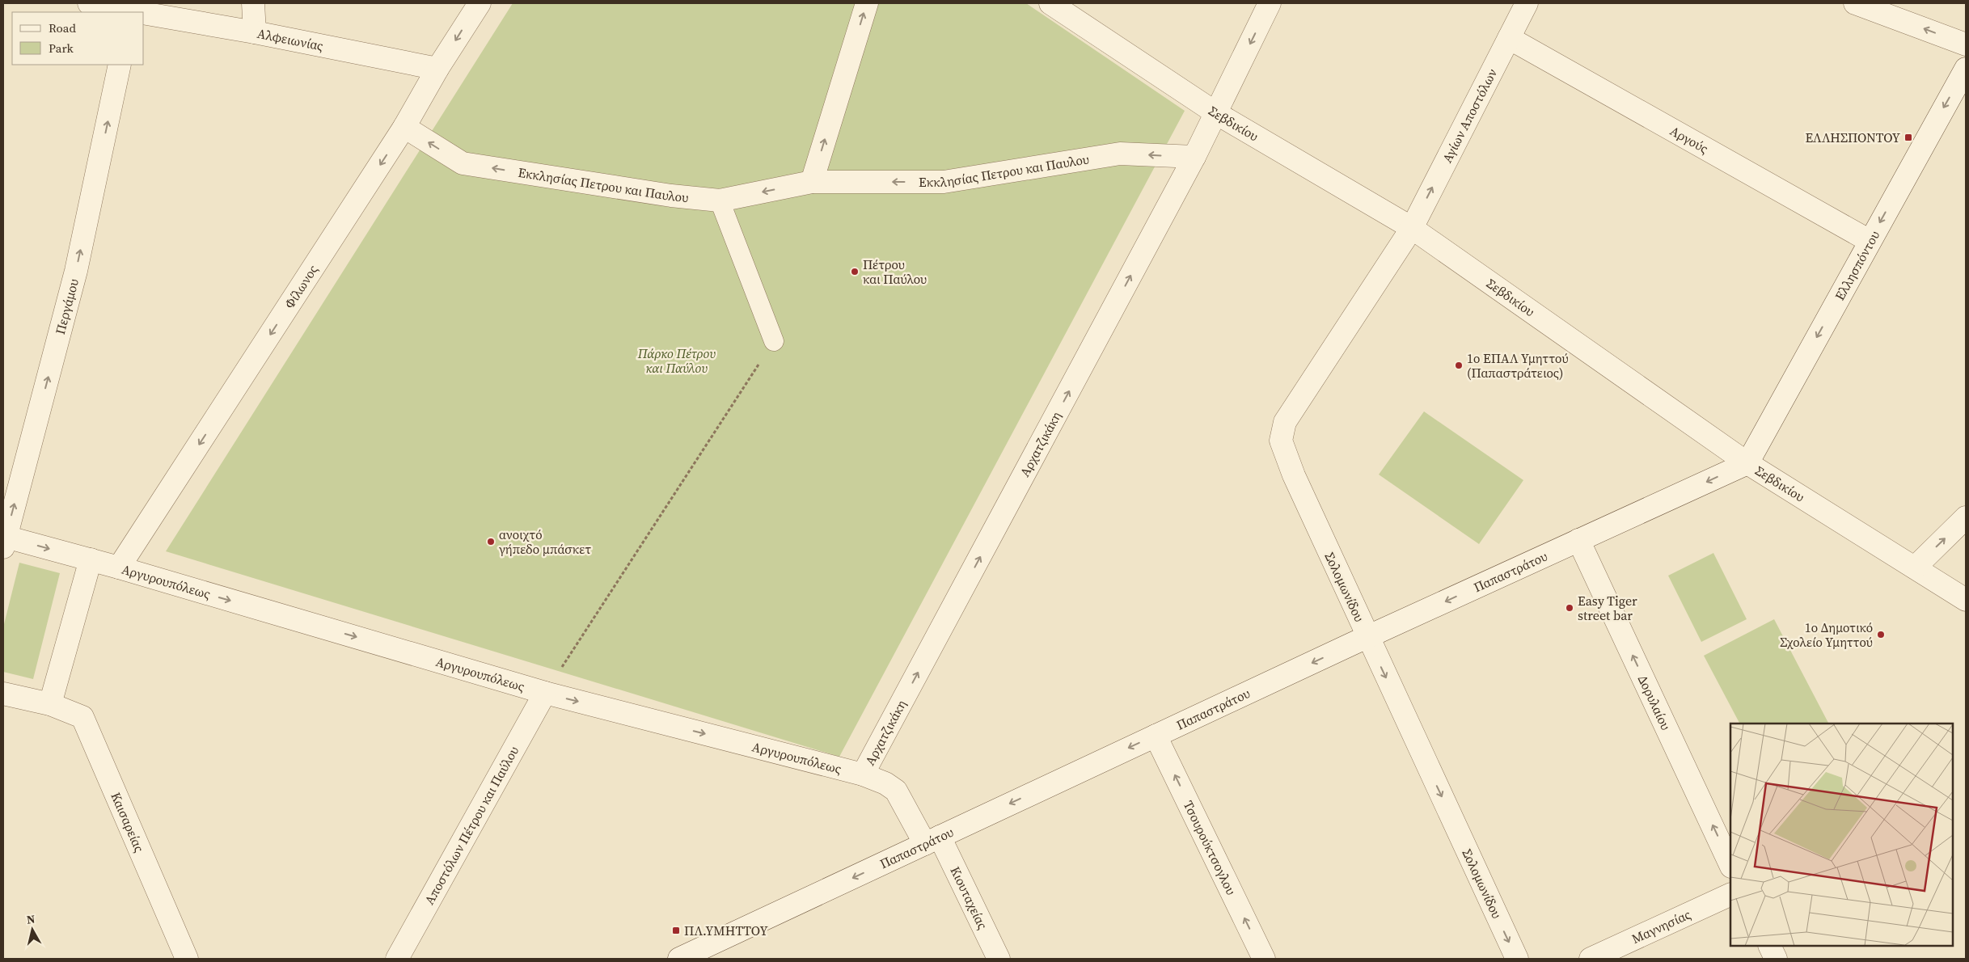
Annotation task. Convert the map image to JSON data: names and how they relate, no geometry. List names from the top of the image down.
{
  "streets": {
    "street": [
      "Αλφειωνίας",
      "Αγίων Αποστόλων",
      "Σεβδικίου",
      "Αργούς",
      "Εκκλησίας Πετρου και Παυλου",
      "Ελλησπόντου",
      "Φίλωνος",
      "Περγάμου",
      "Αρχατζικάκη",
      "Παπαστράτου",
      "Αργυρουπόλεως",
      "Σολομωνίδου",
      "Δορυλαίου",
      "Καισαρείας",
      "Αποστόλων Πέτρου και Παύλου",
      "Τσουρούκτσογλου",
      "Κιουταχείας",
      "Μαγνησίας"
    ]
  },
  "crossings": [
    ["Αλφειωνίας", "Φίλωνος"],
    ["Αγίων Αποστόλων", "Σεβδικίου"],
    ["Αγίων Αποστόλων", "Αργούς"],
    ["Αγίων Αποστόλων", "Σολομωνίδου"],
    ["Σεβδικίου", "Ελλησπόντου"],
    ["Σεβδικίου", "Αρχατζικάκη"],
    ["Σεβδικίου", "Παπαστράτου"],
    ["Σεβδικίου", "Σολομωνίδου"],
    ["Αργούς", "Ελλησπόντου"],
    ["Εκκλησίας Πετρου και Παυλου", "Φίλωνος"],
    ["Εκκλησίας Πετρου και Παυλου", "Αρχατζικάκη"],
    ["Ελλησπόντου", "Παπαστράτου"],
    ["Φίλωνος", "Αργυρουπόλεως"],
    ["Περγάμου", "Αργυρουπόλεως"],
    ["Αρχατζικάκη", "Αργυρουπόλεως"],
    ["Παπαστράτου", "Αργυρουπόλεως"],
    ["Παπαστράτου", "Σολομωνίδου"],
    ["Παπαστράτου", "Δορυλαίου"],
    ["Παπαστράτου", "Τσουρούκτσογλου"],
    ["Παπαστράτου", "Κιουταχείας"],
    ["Αργυρουπόλεως", "Αποστόλων Πέτρου και Παύλου"],
    ["Αργυρουπόλεως", "Κιουταχείας"]
  ],
  "one_way": [
    "Αγίων Αποστόλων",
    "Εκκλησίας Πετρου και Παυλου",
    "Ελλησπόντου",
    "Φίλωνος",
    "Περγάμου",
    "Παπαστράτου",
    "Αργυρουπόλεως",
    "Σολομωνίδου",
    "Δορυλαίου",
    "Τσουρούκτσογλου"
  ],
  "parks": ["Πάρκο Πέτρου και Παύλου"],
  "places": {
    "transit": ["ΕΛΛΗΣΠΟΝΤΟΥ", "ΠΛ.ΥΜΗΤΤΟΥ"],
    "other": [
      "Πέτρου και Παύλου",
      "1ο ΕΠΑΛ Υμηττού (Παπαστράτειος)",
      "ανοιχτό γήπεδο μπάσκετ",
      "Easy Tiger street bar",
      "1ο Δημοτικό Σχολείο Υμηττού"
    ]
  },
  "legend": ["Road", "Park"],
  "north": "top"
}
